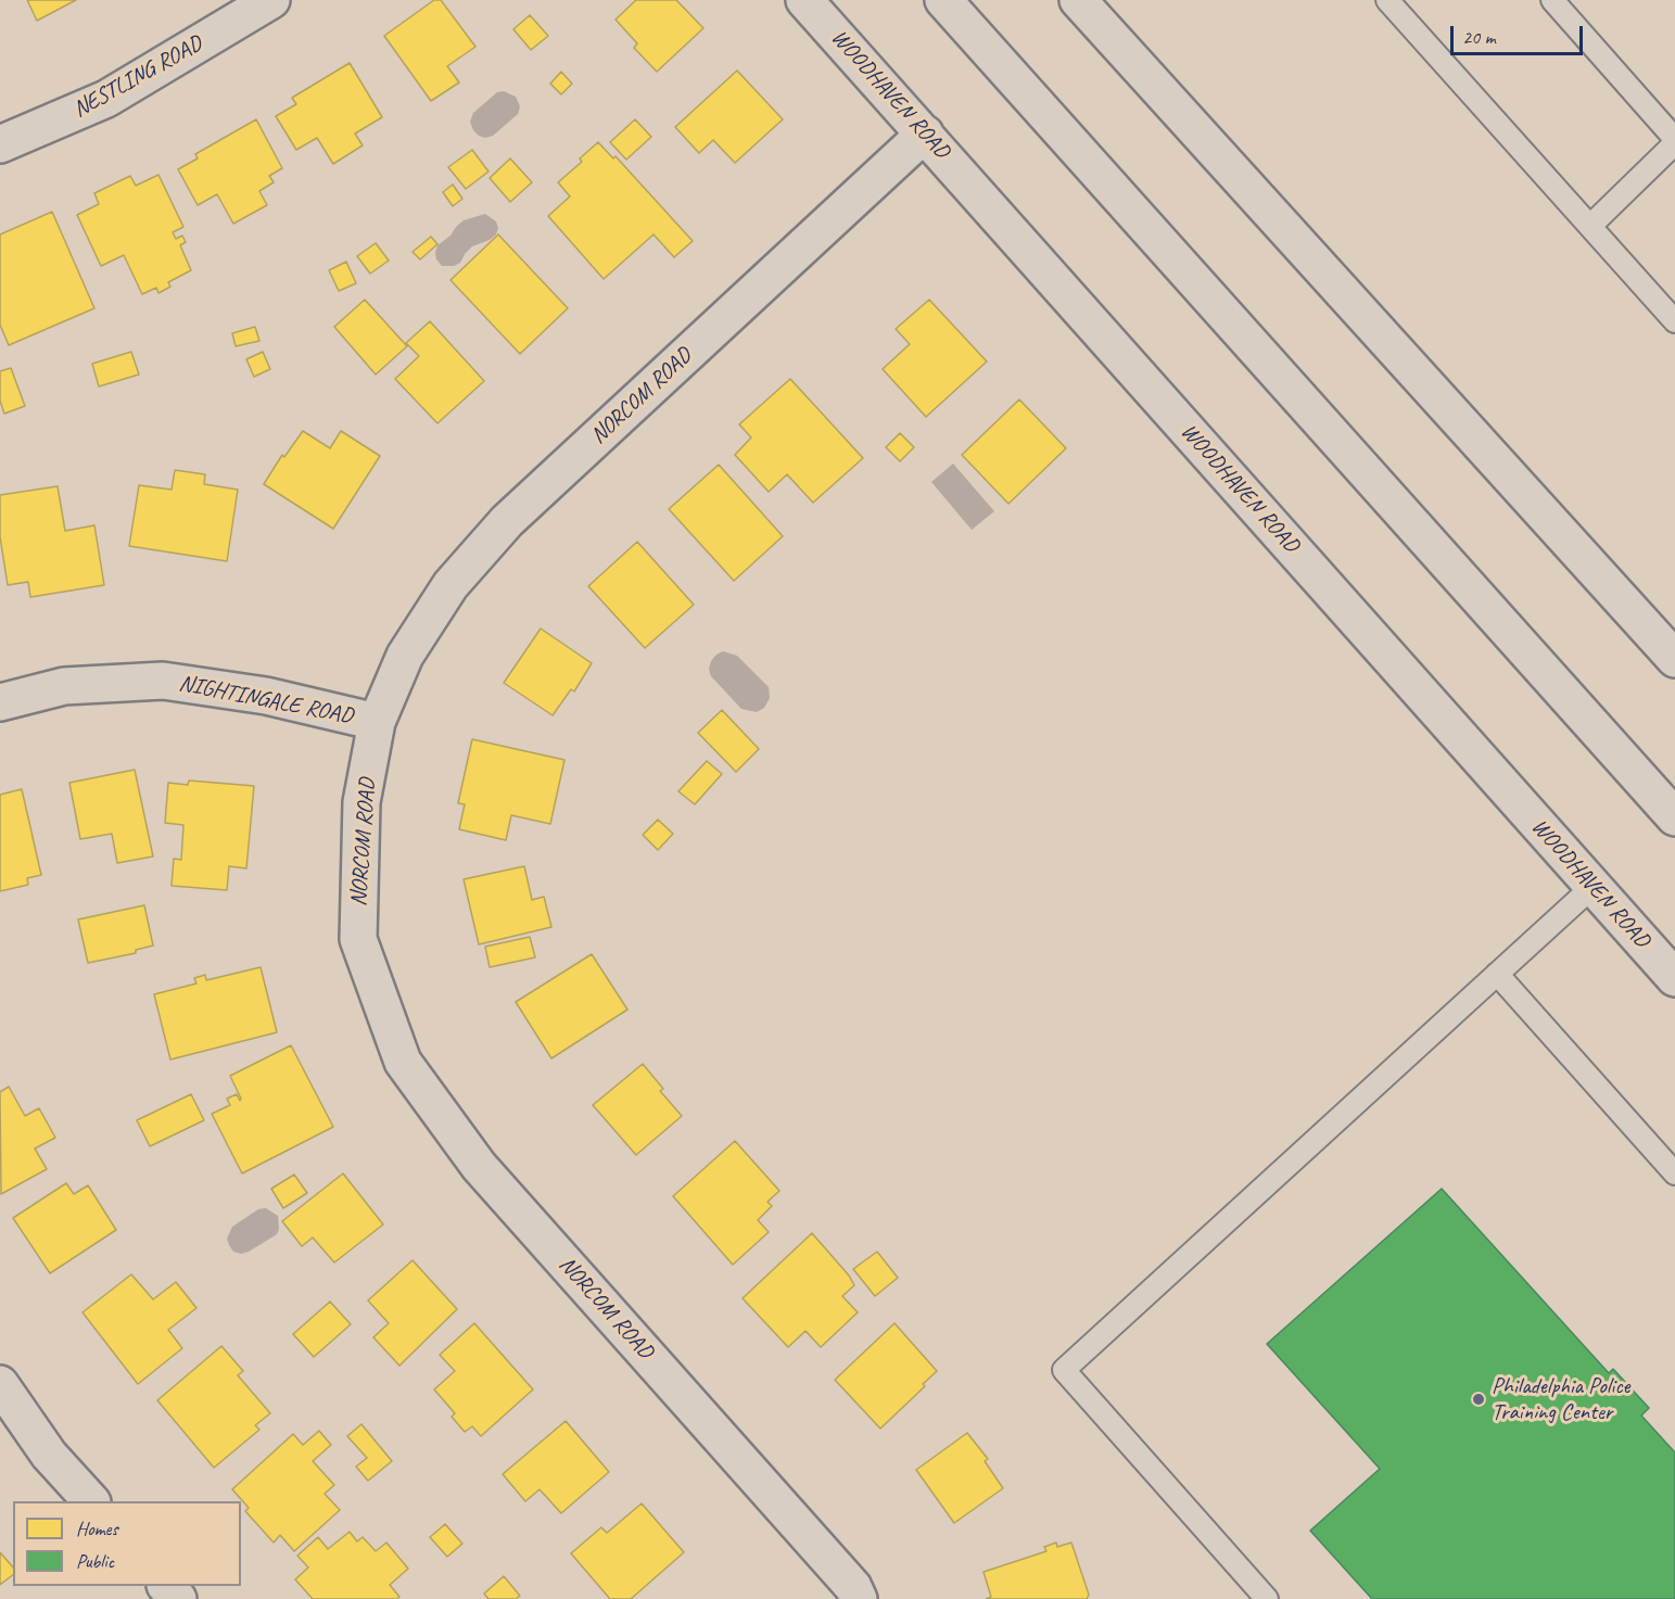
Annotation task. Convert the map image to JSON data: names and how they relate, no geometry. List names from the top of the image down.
{
  "streets": {
    "main road": [
      "NESTLING ROAD",
      "WOODHAVEN ROAD",
      "NORCOM ROAD",
      "NIGHTINGALE ROAD"
    ]
  },
  "crossings": [
    ["WOODHAVEN ROAD", "NORCOM ROAD"],
    ["NORCOM ROAD", "NIGHTINGALE ROAD"]
  ],
  "places": ["Philadelphia Police Training Center"],
  "legend": ["Homes", "Public"],
  "scale_bar": "20 m"
}
